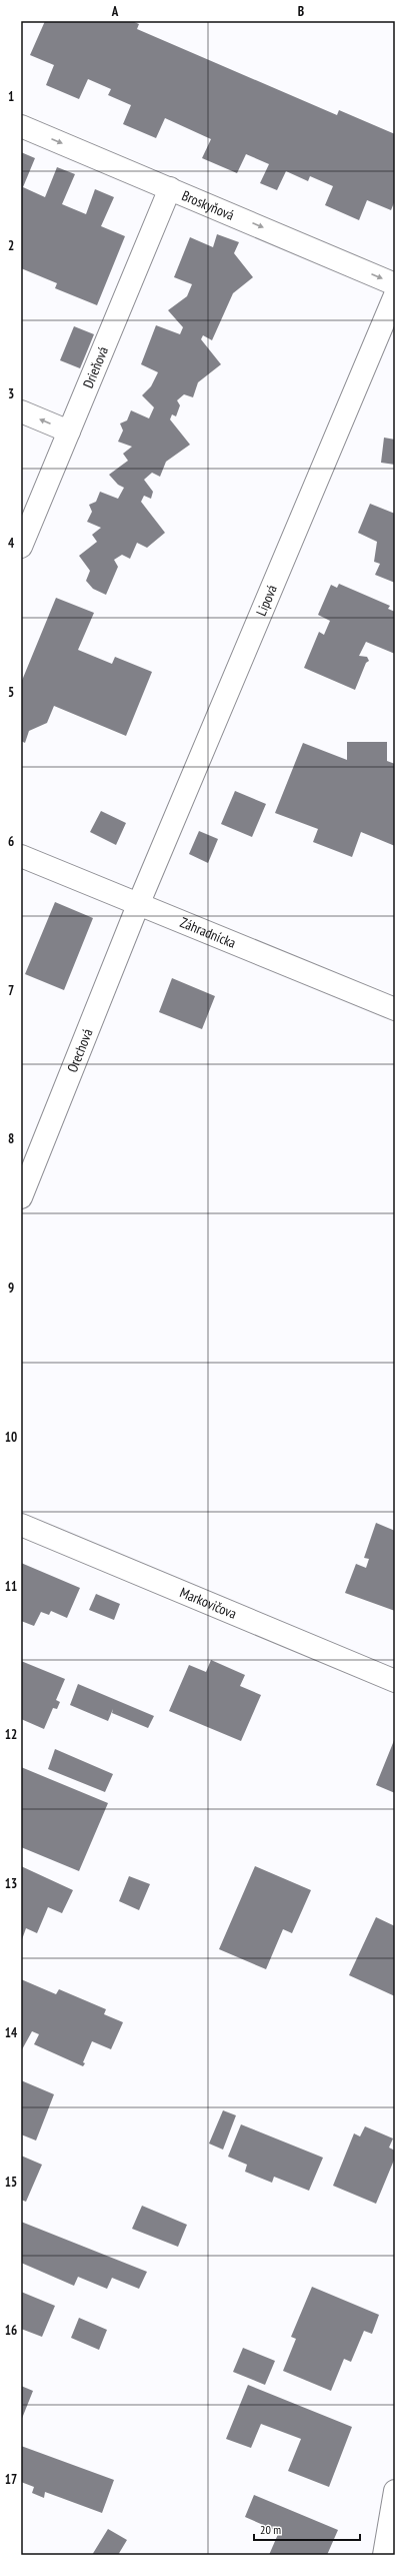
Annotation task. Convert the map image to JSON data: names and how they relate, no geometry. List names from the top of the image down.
{
  "streets": {
    "street": [
      "Broskyňová",
      "Drieňová",
      "Lipová",
      "Záhradnícka",
      "Orechová",
      "Markovičova"
    ]
  },
  "crossings": [
    ["Broskyňová", "Drieňová"],
    ["Lipová", "Záhradnícka"],
    ["Lipová", "Orechová"],
    ["Záhradnícka", "Orechová"]
  ],
  "one_way": ["Broskyňová"],
  "scale_bar": "20 m",
  "grid": {
    "columns": ["A", "B"],
    "rows": [
      "1",
      "2",
      "3",
      "4",
      "5",
      "6",
      "7",
      "8",
      "9",
      "10",
      "11",
      "12",
      "13",
      "14",
      "15",
      "16",
      "17"
    ]
  }
}
